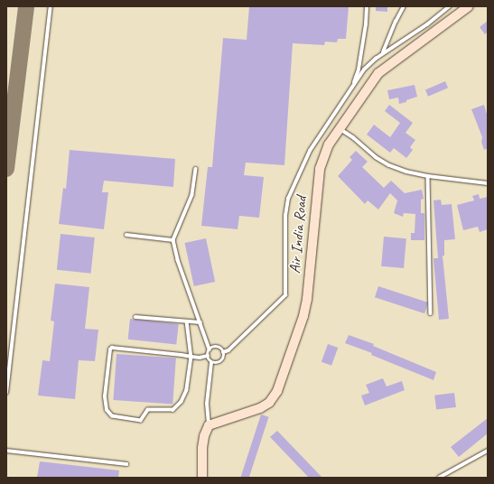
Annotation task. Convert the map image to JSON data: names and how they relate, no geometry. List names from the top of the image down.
{
  "streets": {
    "street": ["Air India Road"]
  }
}
